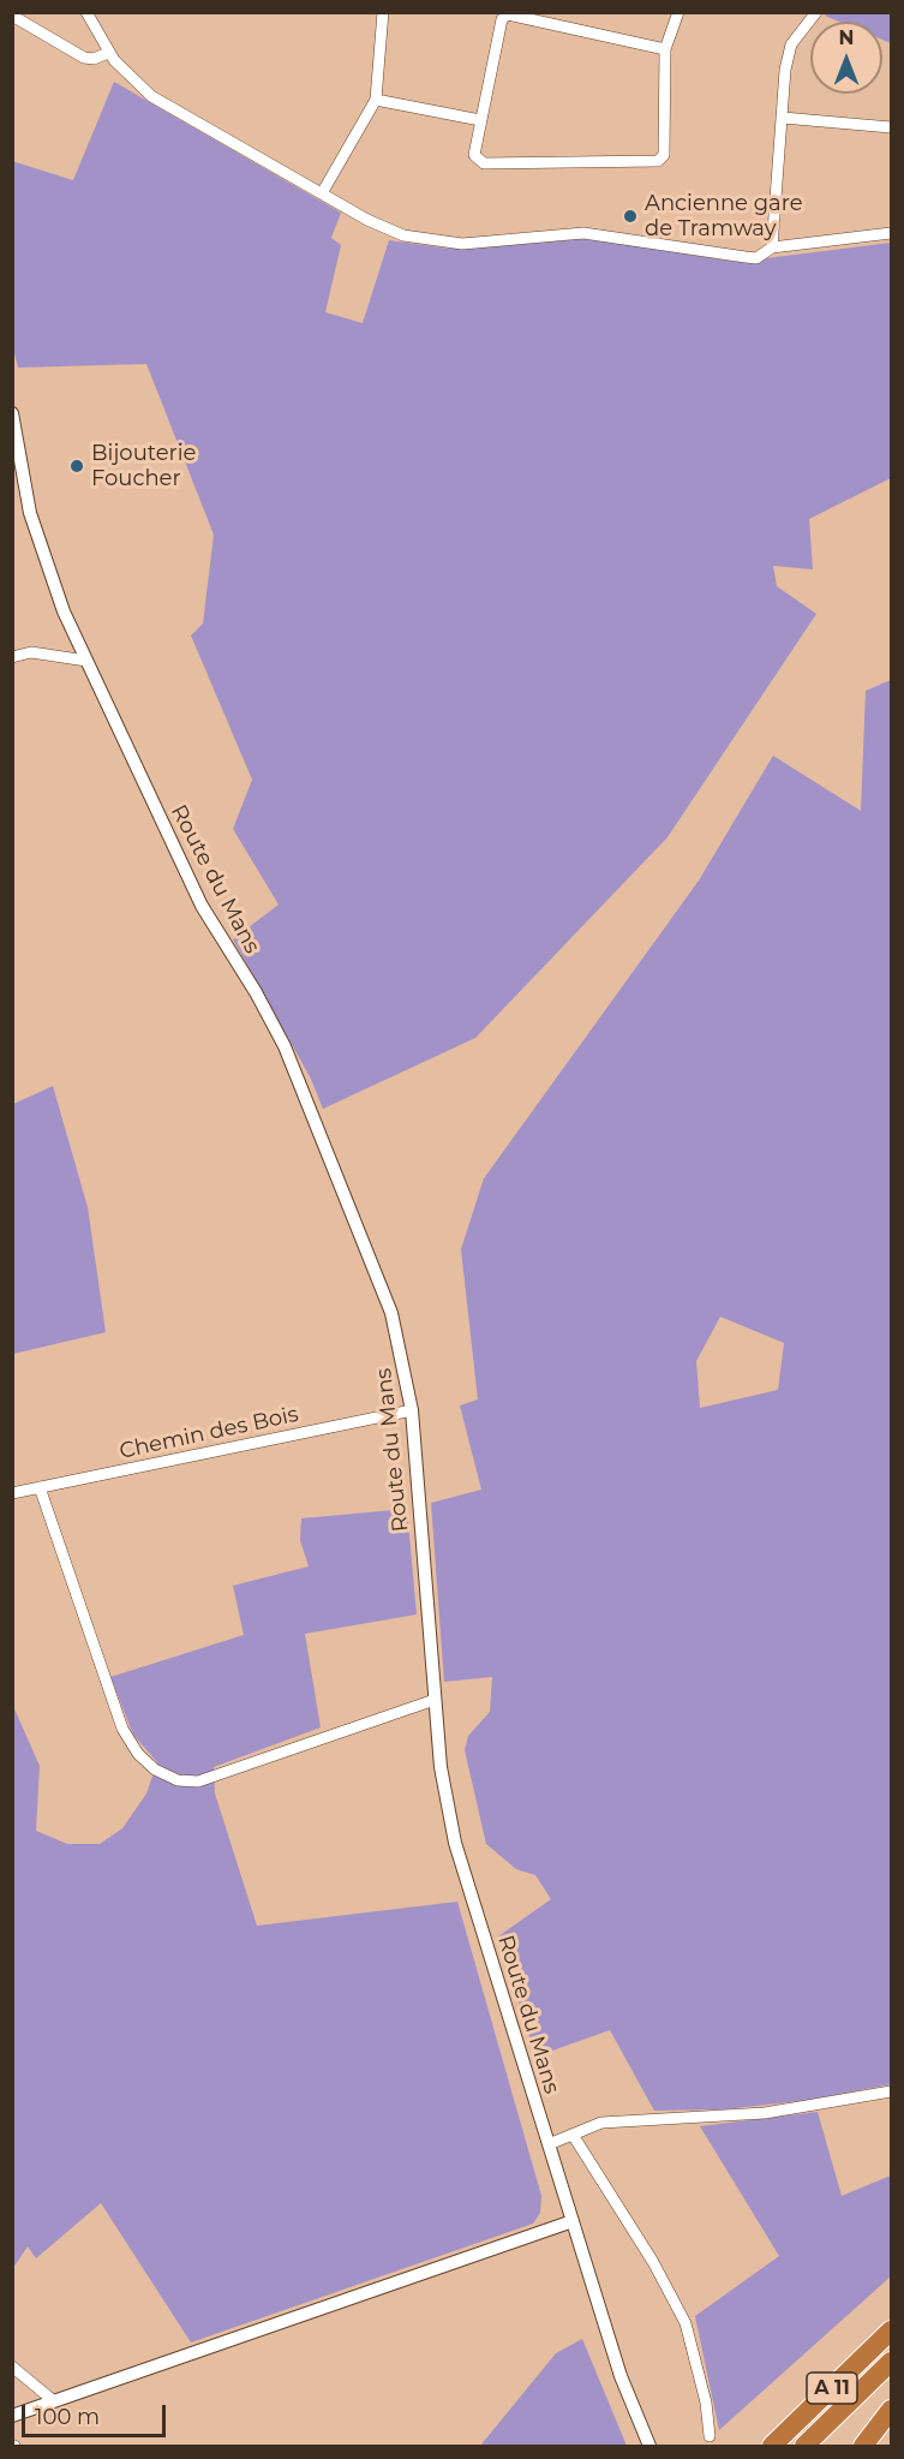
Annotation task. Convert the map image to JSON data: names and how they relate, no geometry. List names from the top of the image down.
{
  "streets": {
    "highway": ["A 11"],
    "street": ["Route du Mans", "Chemin des Bois"]
  },
  "crossings": [
    ["Route du Mans", "Chemin des Bois"]
  ],
  "places": ["Ancienne gare de Tramway", "Bijouterie Foucher"],
  "scale_bar": "100 m",
  "north": "top"
}
